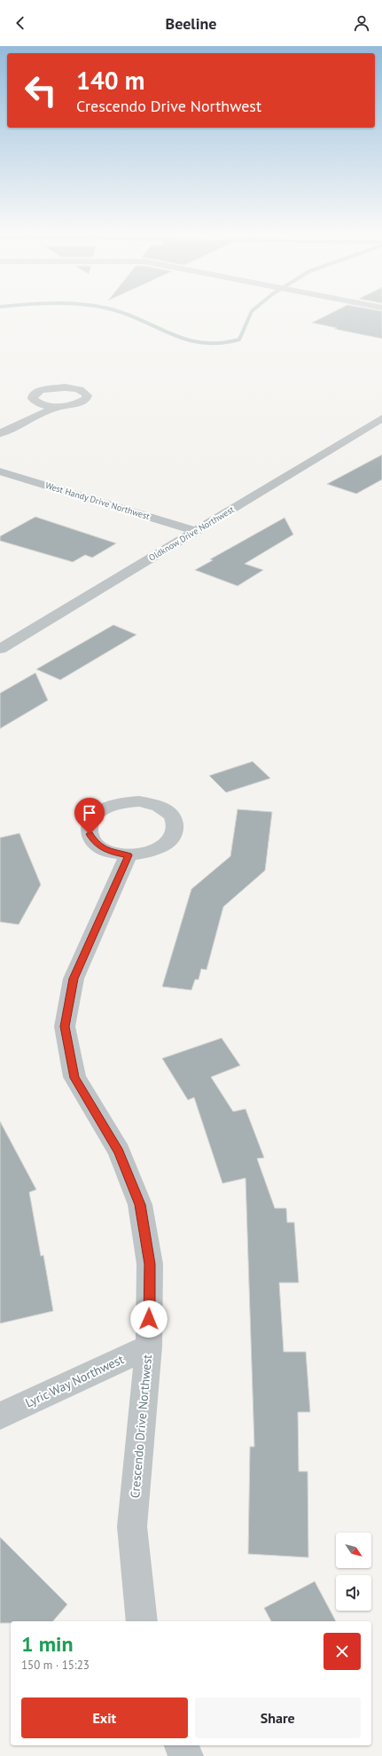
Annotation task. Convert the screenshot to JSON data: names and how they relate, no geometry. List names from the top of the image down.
{
  "streets": {
    "street": [
      "West Handy Drive Northwest",
      "Oldknow Drive Northwest",
      "Lyric Way Northwest",
      "Crescendo Drive Northwest"
    ]
  },
  "crossings": [
    ["West Handy Drive Northwest", "Oldknow Drive Northwest"],
    ["Lyric Way Northwest", "Crescendo Drive Northwest"]
  ],
  "north": "bottom right",
  "page": {
    "header": "Beeline",
    "turn": ["140 m", "Crescendo Drive Northwest"],
    "heading": ["1 min", "150 m · 15:23"],
    "buttons": ["Exit", "Share"]
  }
}
